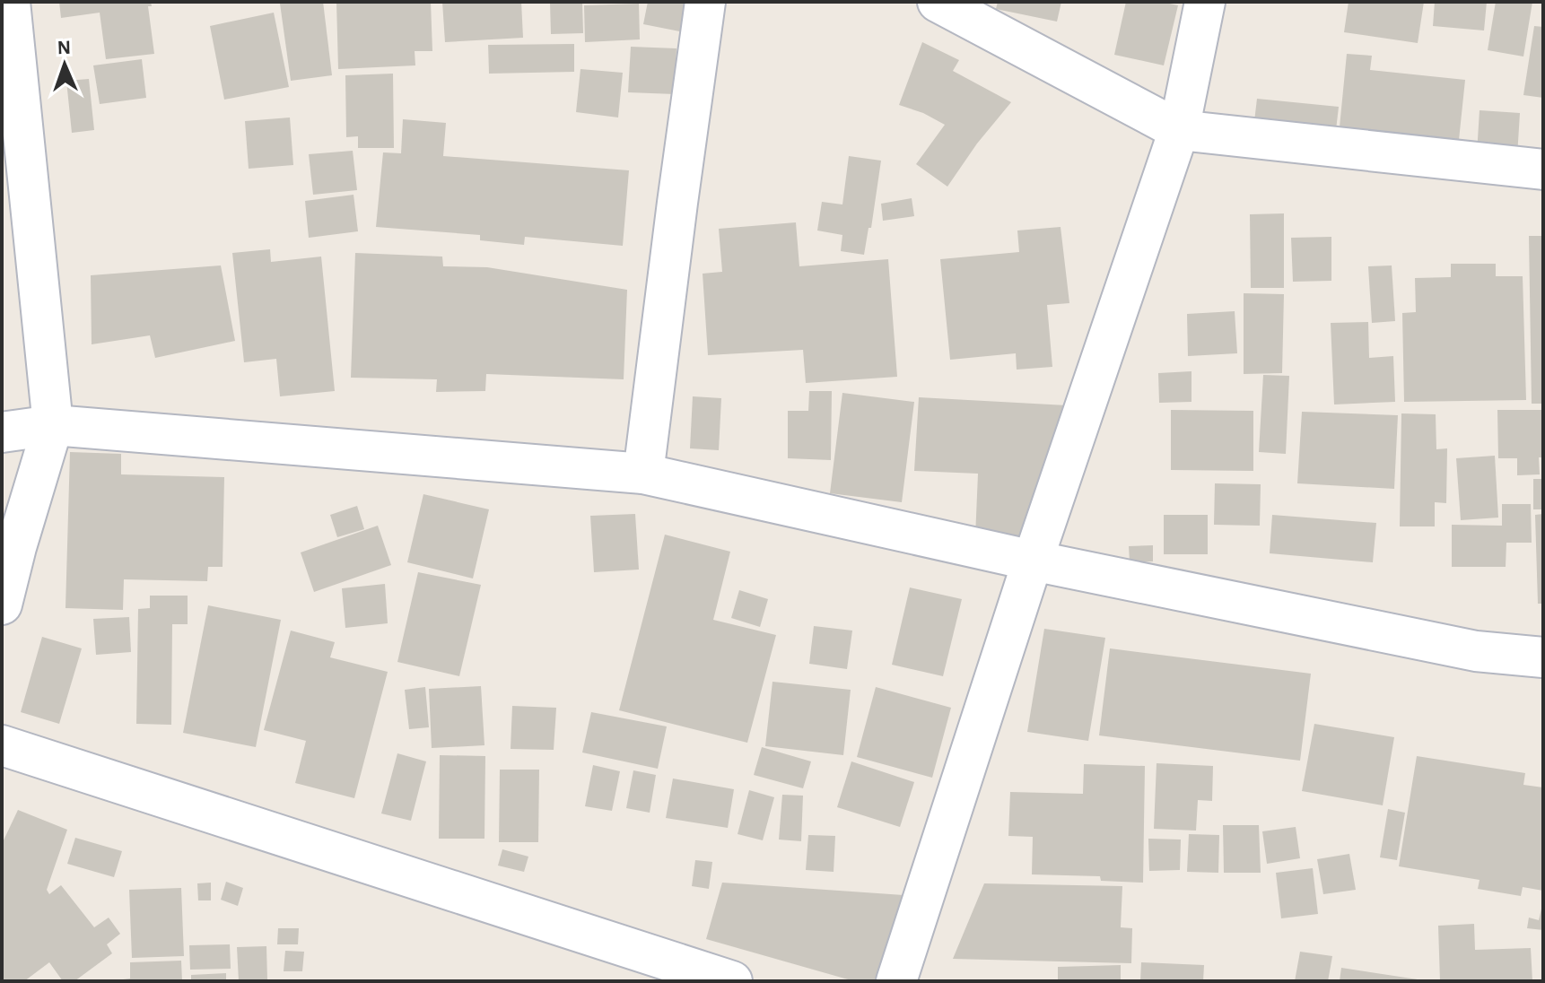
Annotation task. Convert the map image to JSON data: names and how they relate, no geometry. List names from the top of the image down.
{
  "north": "top"
}
